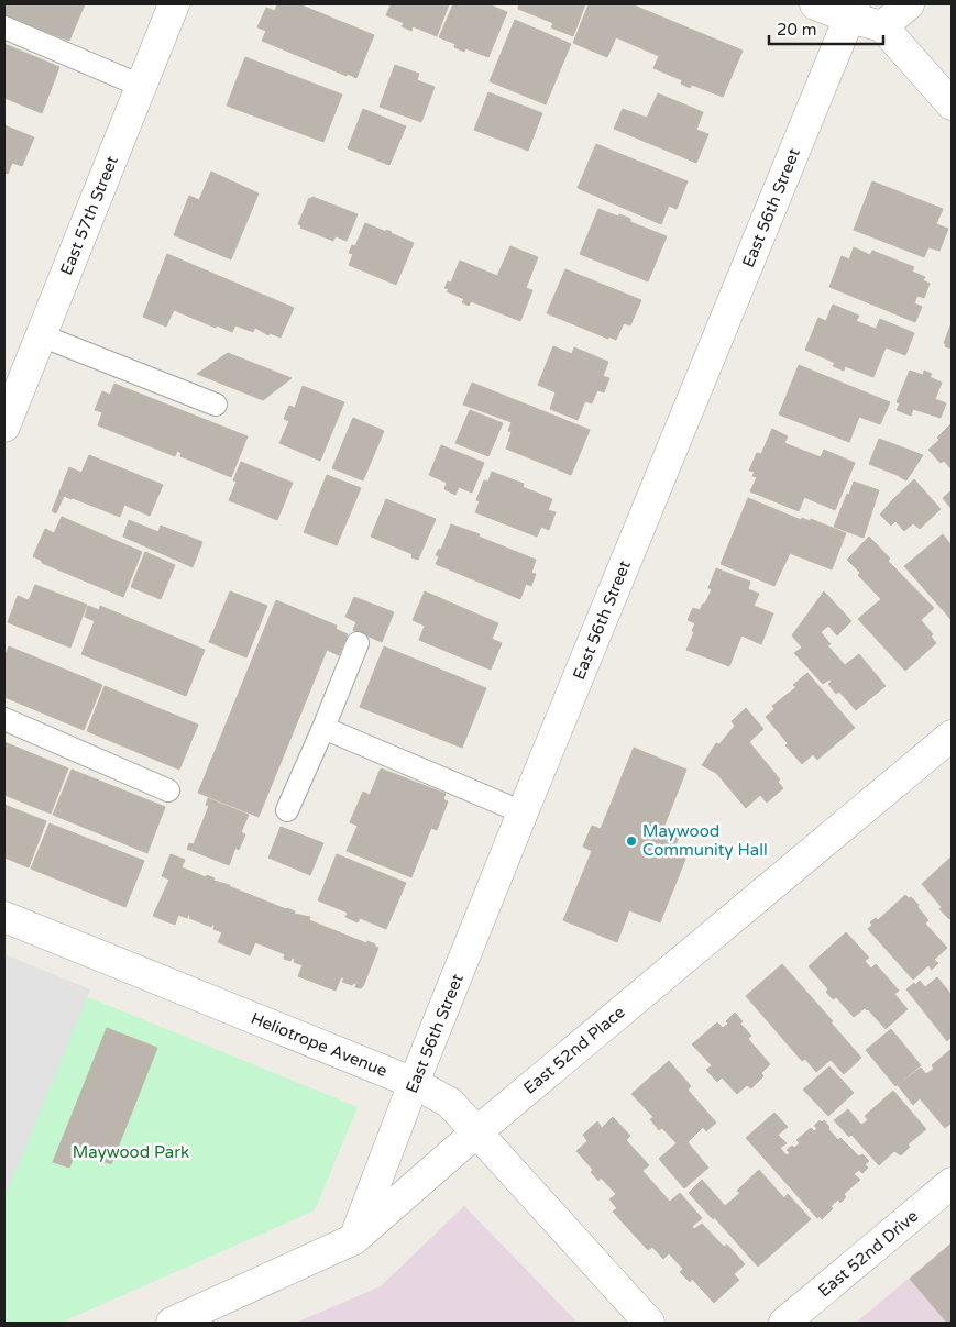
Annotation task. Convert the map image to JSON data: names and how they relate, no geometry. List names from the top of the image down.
{
  "streets": {
    "street": [
      "East 56th Street",
      "East 57th Street",
      "Heliotrope Avenue",
      "East 52nd Place",
      "East 52nd Drive"
    ]
  },
  "crossings": [
    ["East 56th Street", "Heliotrope Avenue"],
    ["East 56th Street", "East 52nd Place"],
    ["Heliotrope Avenue", "East 52nd Place"]
  ],
  "parks": ["Maywood Park"],
  "places": ["Maywood Community Hall"],
  "scale_bar": "20 m"
}
